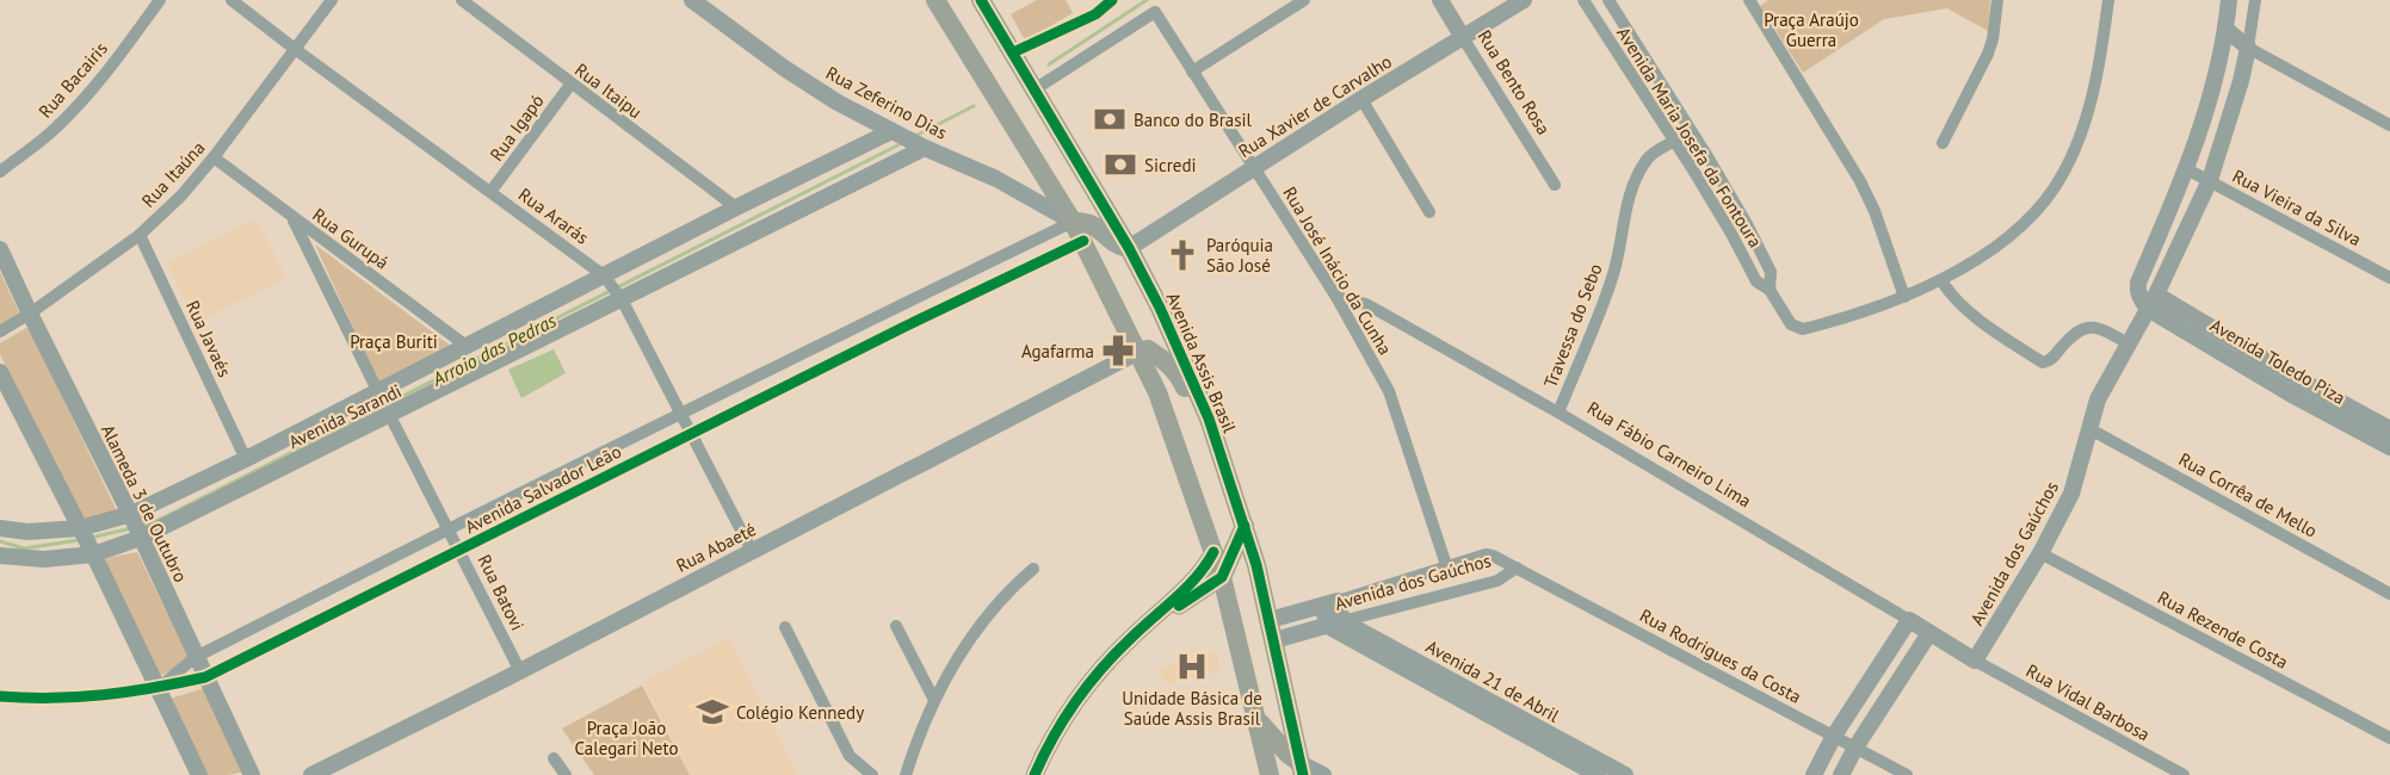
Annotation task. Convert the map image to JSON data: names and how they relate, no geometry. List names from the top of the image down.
{
  "streets": {
    "main road": ["Avenida Assis Brasil"],
    "street": [
      "Rua Bacairis",
      "Rua Bento Rosa",
      "Rua Itaipu",
      "Rua Zeferino Dias",
      "Rua Xavier de Carvalho",
      "Rua Igapó",
      "Avenida Maria Josefa da Fontoura",
      "Rua Itaúna",
      "Rua Vieira da Silva",
      "Rua Ararás",
      "Rua Gurupá",
      "Rua José Inácio da Cunha",
      "Travessa do Sebo",
      "Rua Javaés",
      "Avenida Toledo Piza",
      "Avenida Sarandi",
      "Rua Fábio Carneiro Lima",
      "Avenida Salvador Leão",
      "Rua Corrêa de Mello",
      "Alameda 3 de Outubro",
      "Rua Abaeté",
      "Avenida dos Gaúchos",
      "Rua Batovi",
      "Rua Rezende Costa",
      "Rua Rodrigues da Costa",
      "Avenida 21 de Abril",
      "Rua Vidal Barbosa"
    ]
  },
  "crossings": [
    ["Rua Bento Rosa", "Rua Xavier de Carvalho"],
    ["Rua Itaipu", "Rua Igapó"],
    ["Rua Itaipu", "Avenida Sarandi"],
    ["Rua Zeferino Dias", "Avenida Sarandi"],
    ["Rua Zeferino Dias", "Avenida Salvador Leão"],
    ["Rua Xavier de Carvalho", "Rua José Inácio da Cunha"],
    ["Rua Xavier de Carvalho", "Avenida Assis Brasil"],
    ["Rua Igapó", "Rua Ararás"],
    ["Avenida Maria Josefa da Fontoura", "Travessa do Sebo"],
    ["Rua Itaúna", "Rua Ararás"],
    ["Rua Itaúna", "Rua Gurupá"],
    ["Rua Itaúna", "Rua Javaés"],
    ["Rua Itaúna", "Alameda 3 de Outubro"],
    ["Rua Vieira da Silva", "Avenida dos Gaúchos"],
    ["Rua Ararás", "Avenida Sarandi"],
    ["Rua Ararás", "Avenida Salvador Leão"],
    ["Rua Ararás", "Rua Abaeté"],
    ["Rua Gurupá", "Avenida Sarandi"],
    ["Rua José Inácio da Cunha", "Avenida Assis Brasil"],
    ["Rua José Inácio da Cunha", "Rua Fábio Carneiro Lima"],
    ["Rua José Inácio da Cunha", "Avenida dos Gaúchos"],
    ["Travessa do Sebo", "Rua Fábio Carneiro Lima"],
    ["Rua Javaés", "Avenida Sarandi"],
    ["Avenida Toledo Piza", "Avenida dos Gaúchos"],
    ["Avenida Assis Brasil", "Avenida dos Gaúchos"],
    ["Avenida Sarandi", "Alameda 3 de Outubro"],
    ["Avenida Sarandi", "Rua Batovi"],
    ["Rua Fábio Carneiro Lima", "Avenida dos Gaúchos"],
    ["Rua Fábio Carneiro Lima", "Rua Vidal Barbosa"],
    ["Avenida Salvador Leão", "Alameda 3 de Outubro"],
    ["Avenida Salvador Leão", "Rua Batovi"],
    ["Rua Corrêa de Mello", "Avenida dos Gaúchos"],
    ["Rua Abaeté", "Rua Batovi"],
    ["Avenida dos Gaúchos", "Rua Rezende Costa"],
    ["Avenida dos Gaúchos", "Rua Rodrigues da Costa"],
    ["Avenida dos Gaúchos", "Avenida 21 de Abril"],
    ["Avenida dos Gaúchos", "Rua Vidal Barbosa"]
  ],
  "water": ["Arroio das Pedras"],
  "parks": ["Praça Araújo Guerra", "Praça Buriti", "Praça João Calegari Neto"],
  "places": {
    "bank": ["Banco do Brasil", "Sicredi"],
    "church": ["Paróquia São José"],
    "pharmacy": ["Agafarma"],
    "hospital": ["Unidade Básica de Saúde Assis Brasil"],
    "school or university": ["Colégio Kennedy"]
  }
}
